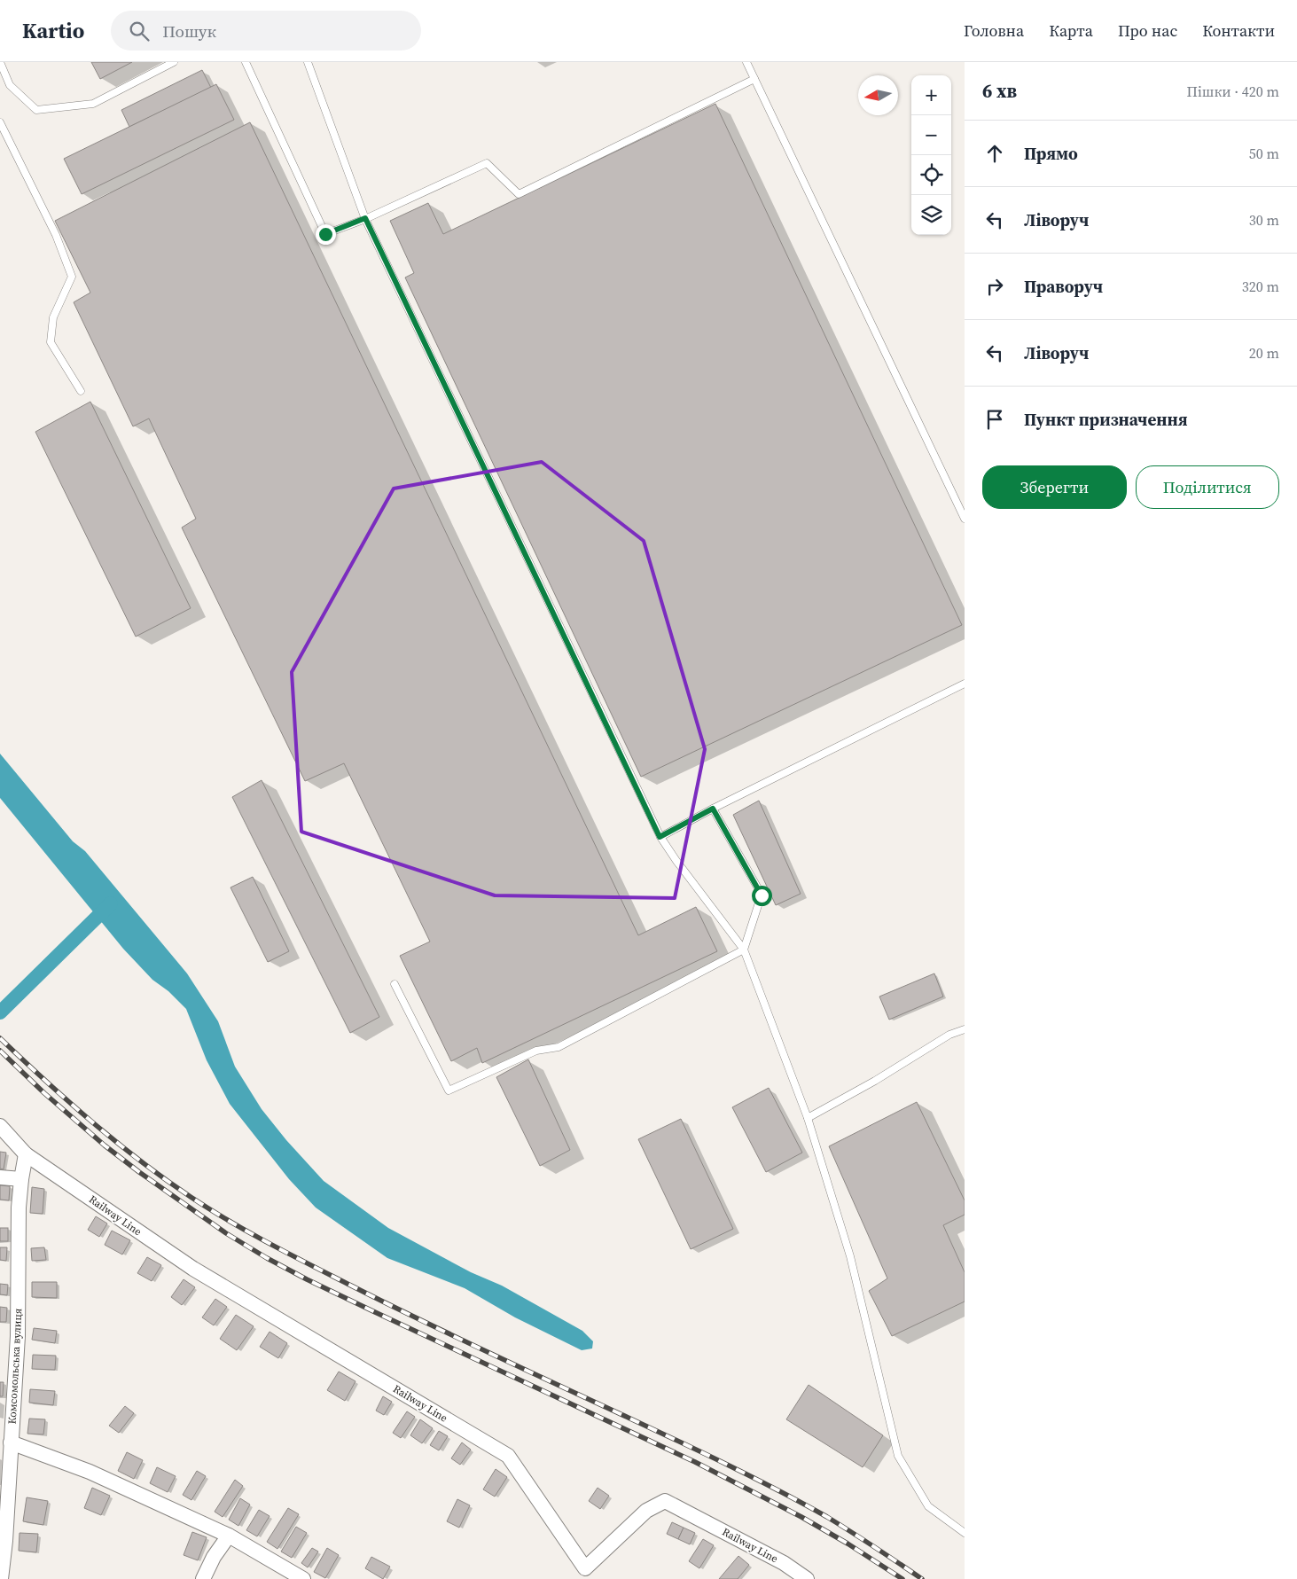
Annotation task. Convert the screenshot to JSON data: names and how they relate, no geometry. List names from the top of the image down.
{
  "streets": {
    "street": ["Railway Line", "Комсомольська вулиця"]
  },
  "crossings": [
    ["Railway Line", "Комсомольська вулиця"]
  ],
  "north": "left",
  "page": {
    "header": "Kartio",
    "search": "Пошук",
    "nav": [
      "Головна",
      "Карта",
      "Про нас",
      "Контакти"
    ],
    "heading": ["6 хв", "Пішки · 420 m"],
    "map_buttons": ["+", "−"],
    "list": [
      ["Прямо", "50 m"],
      ["Ліворуч", "30 m"],
      ["Праворуч", "320 m"],
      ["Ліворуч", "20 m"],
      "Пункт призначення"
    ],
    "buttons": ["Зберегти", "Поділитися"]
  }
}
